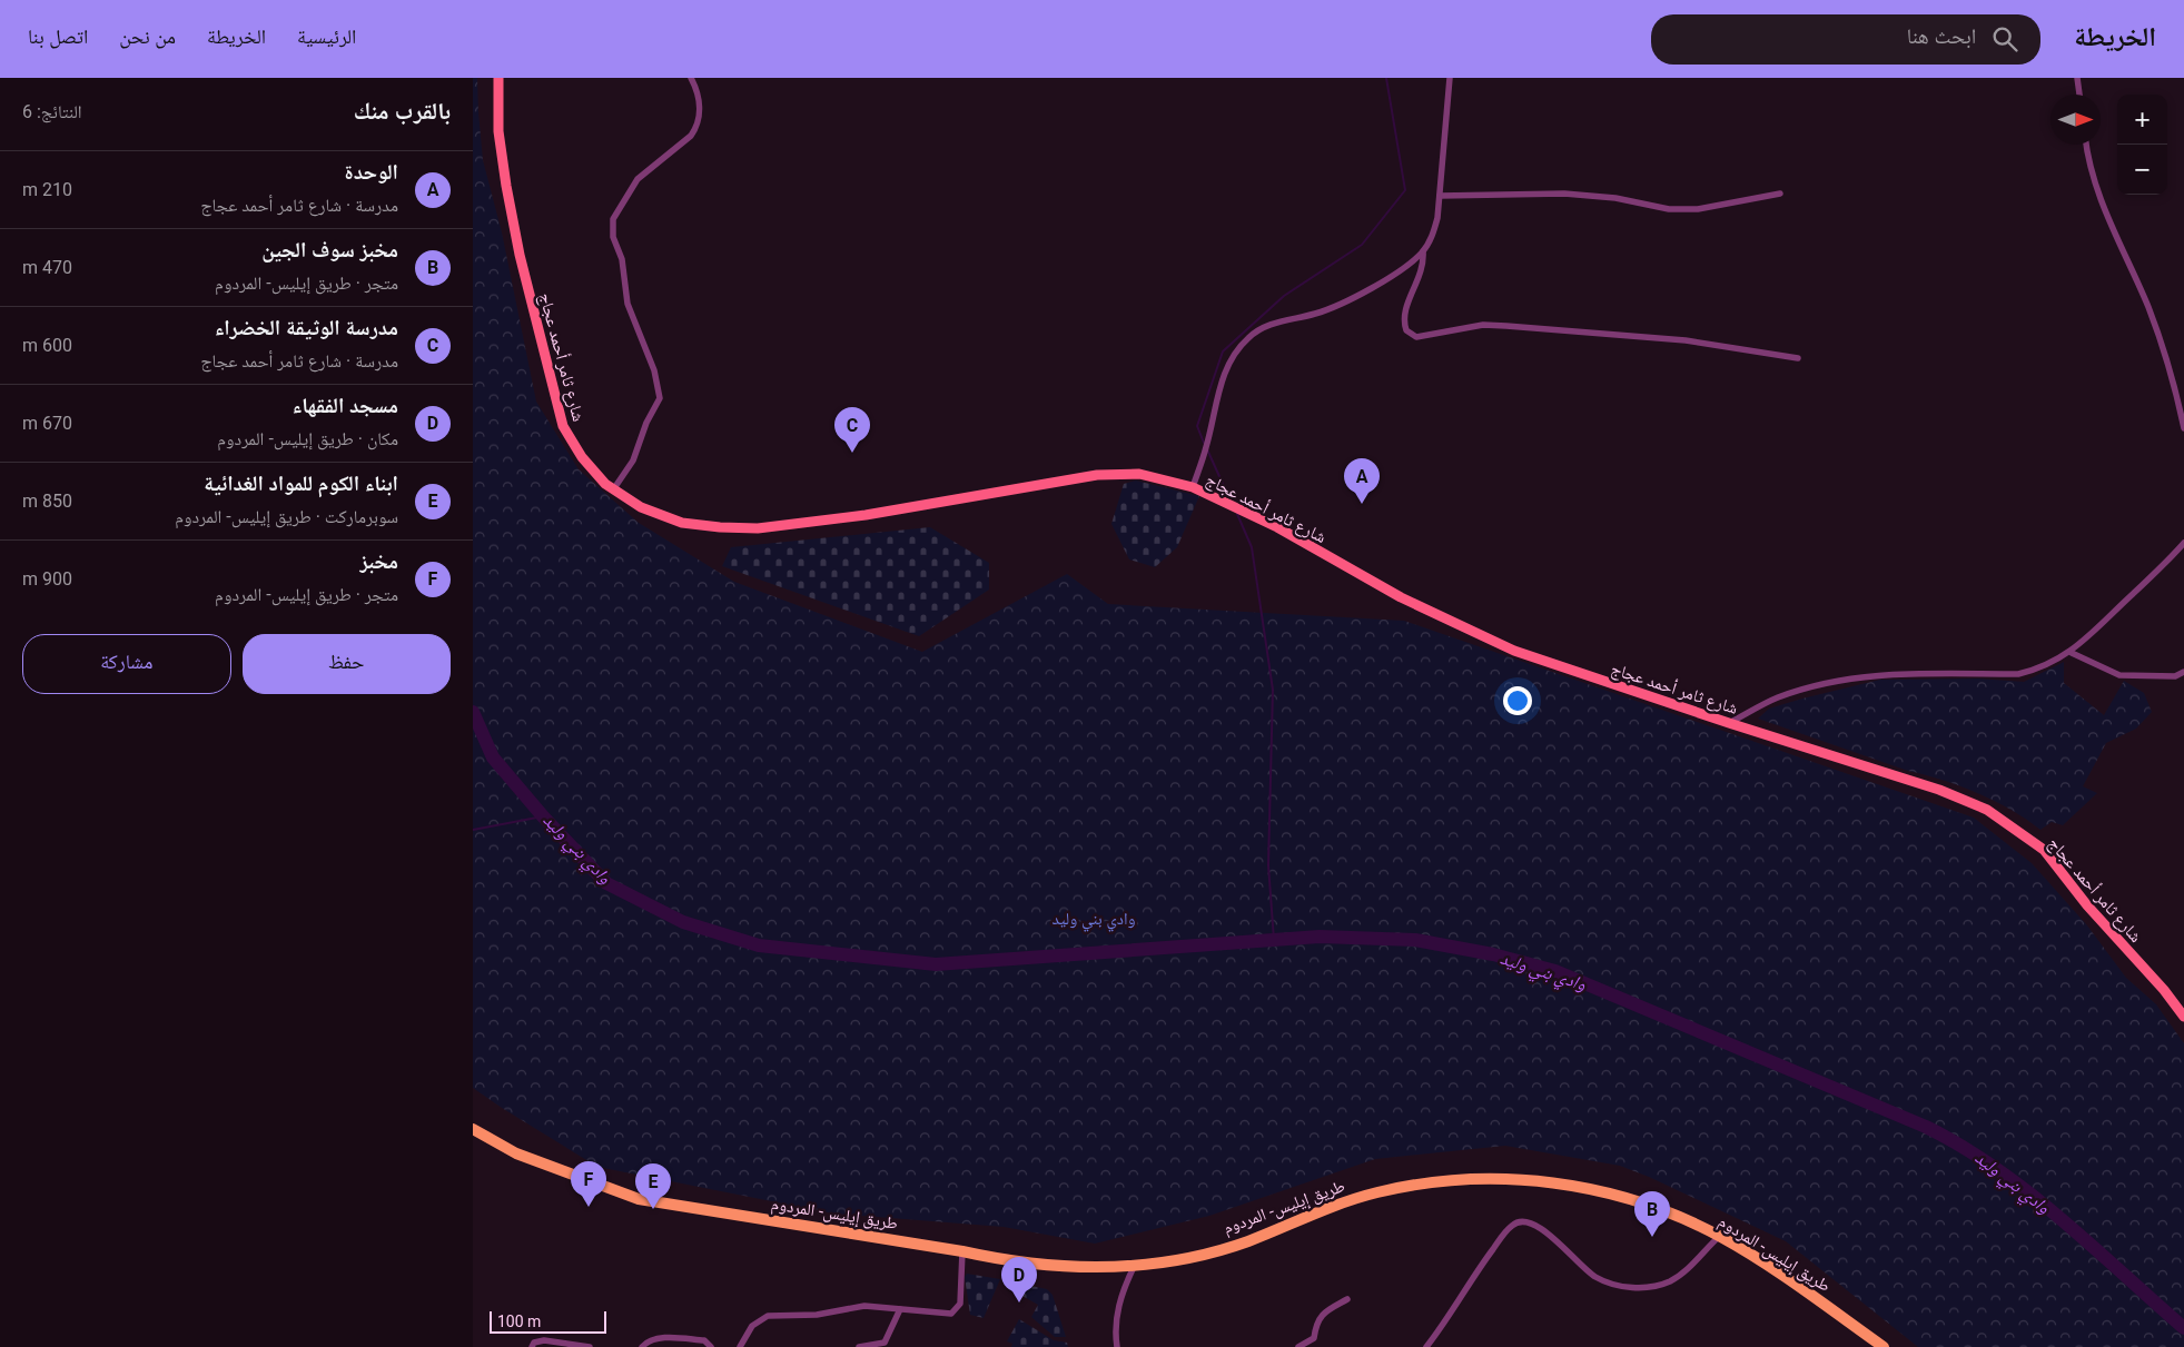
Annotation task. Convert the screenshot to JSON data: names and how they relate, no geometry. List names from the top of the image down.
{
  "streets": {
    "highway": ["طريق إيليس- المردوم"],
    "main road": ["شارع ثامر أحمد عجاج"]
  },
  "water": ["وادي بني وليد"],
  "parks": ["وادي بني وليد"],
  "scale_bar": "100 m",
  "north": "right",
  "page": {
    "header": "الخريطة",
    "search": "ابحث هنا",
    "nav": [
      "الرئيسية",
      "الخريطة",
      "من نحن",
      "اتصل بنا"
    ],
    "heading": ["بالقرب منك", "النتائج: 6"],
    "map_buttons": ["+", "−"],
    "list": [
      {
        "mark": "A",
        "name": "الوحدة",
        "note": "مدرسة · شارع ثامر أحمد عجاج",
        "value": "210 m"
      },
      {
        "mark": "B",
        "name": "مخبز سوف الجين",
        "note": "متجر · طريق إيليس- المردوم",
        "value": "470 m"
      },
      {
        "mark": "C",
        "name": "مدرسة الوثيقة الخضراء",
        "note": "مدرسة · شارع ثامر أحمد عجاج",
        "value": "600 m"
      },
      {
        "mark": "D",
        "name": "مسجد الفقهاء",
        "note": "مكان · طريق إيليس- المردوم",
        "value": "670 m"
      },
      {
        "mark": "E",
        "name": "ابناء الكوم للمواد الغدائية",
        "note": "سوبرماركت · طريق إيليس- المردوم",
        "value": "850 m"
      },
      {
        "mark": "F",
        "name": "مخبز",
        "note": "متجر · طريق إيليس- المردوم",
        "value": "900 m"
      }
    ],
    "pins": [
      "C",
      "A",
      "F",
      "E",
      "B",
      "D"
    ],
    "buttons": ["حفظ", "مشاركة"],
    "scale": "100 m"
  }
}
